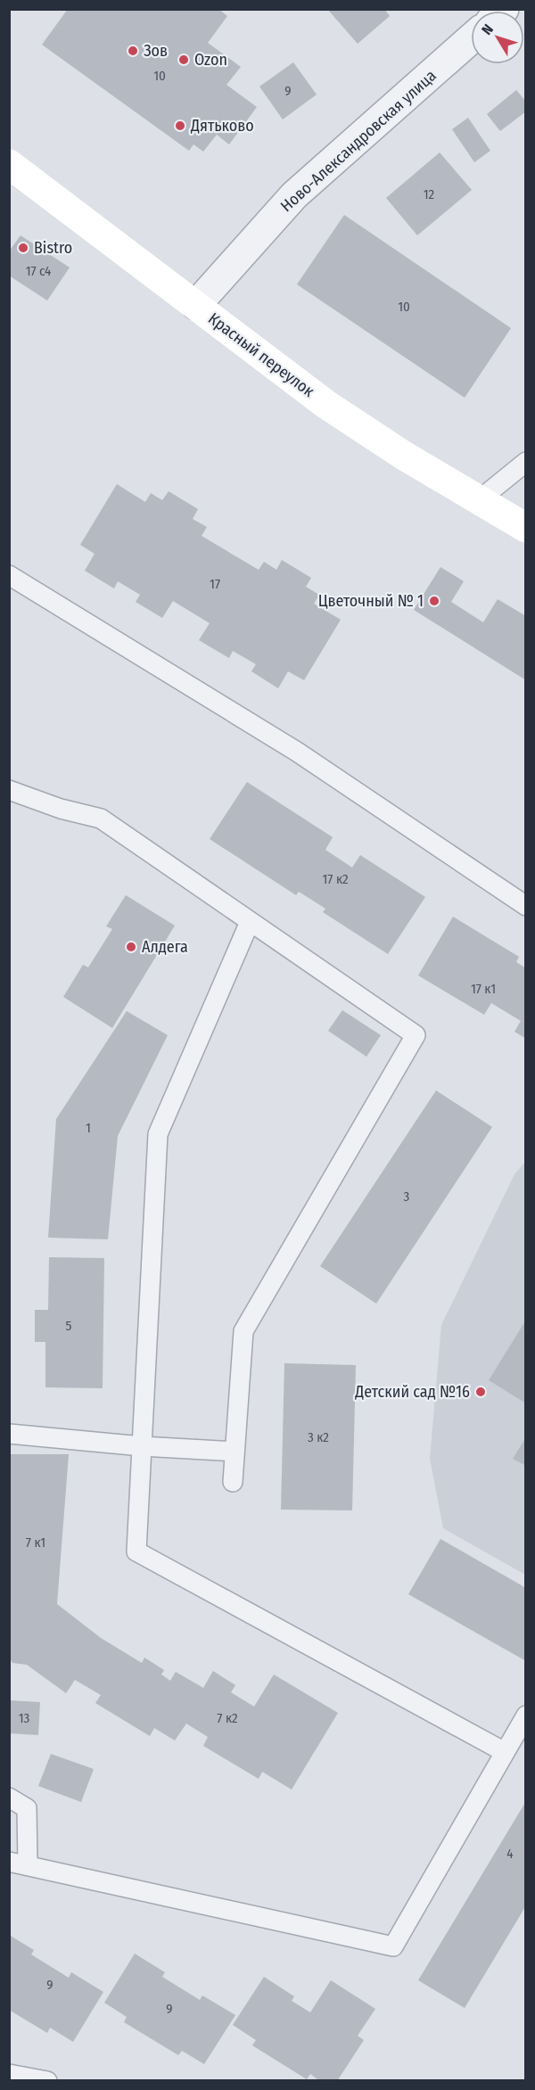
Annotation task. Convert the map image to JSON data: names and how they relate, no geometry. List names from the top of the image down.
{
  "streets": {
    "main road": ["Красный переулок"],
    "street": ["Ново-Александровская улица"]
  },
  "crossings": [
    ["Ново-Александровская улица", "Красный переулок"]
  ],
  "places": [
    "Зов",
    "Ozon",
    "Дятьково",
    "Bistro",
    "Цветочный № 1",
    "Алдега",
    "Детский сад №16"
  ],
  "house_numbers": [
    "10",
    "9",
    "12",
    "17 с4",
    "10",
    "17",
    "17 к2",
    "17 к1",
    "1",
    "3",
    "5",
    "3 к2",
    "7 к1",
    "13",
    "7 к2",
    "4",
    "9",
    "9"
  ],
  "north": "top left"
}
